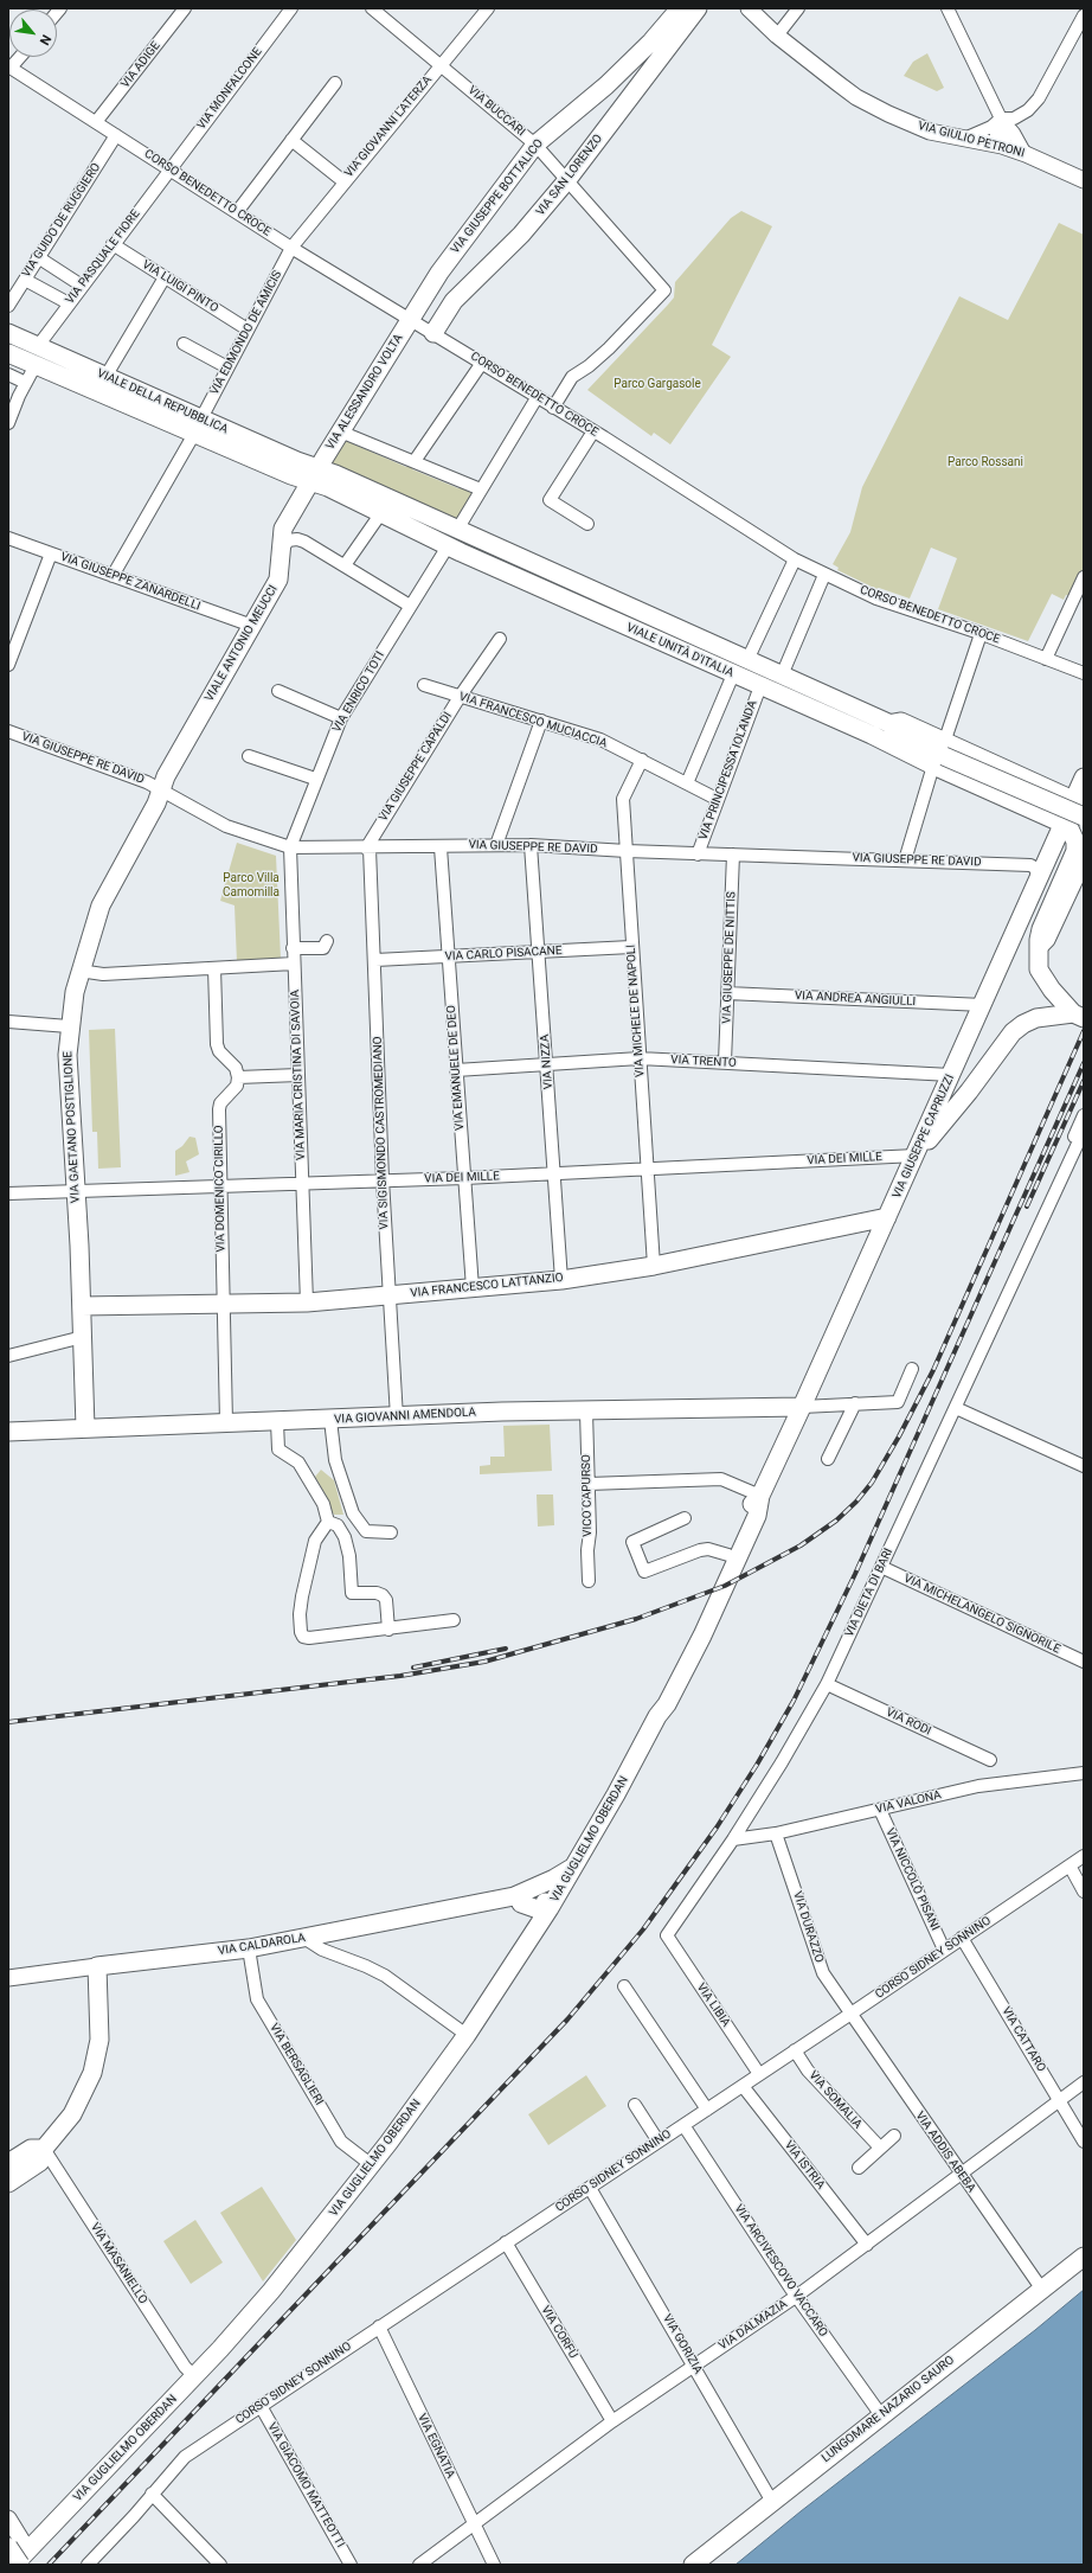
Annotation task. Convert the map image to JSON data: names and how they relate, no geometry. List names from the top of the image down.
{
  "streets": {
    "main road": [
      "VIA SAN LORENZO",
      "VIA GIUSEPPE BOTTALICO",
      "VIA ALESSANDRO VOLTA",
      "VIALE DELLA REPUBBLICA",
      "VIALE ANTONIO MEUCCI",
      "VIALE UNITÀ D'ITALIA",
      "VIA GAETANO POSTIGLIONE",
      "VIA GIUSEPPE CAPRUZZI",
      "VIA FRANCESCO LATTANZIO",
      "VIA GIOVANNI AMENDOLA",
      "VIA GUGLIELMO OBERDAN",
      "VIA CALDAROLA",
      "LUNGOMARE NAZARIO SAURO"
    ],
    "street": [
      "VIA ADIGE",
      "VIA MONFALCONE",
      "VIA BUCCARI",
      "VIA GIOVANNI LATERZA",
      "VIA GIULIO PETRONI",
      "CORSO BENEDETTO CROCE",
      "VIA GUIDO DE RUGGIERO",
      "VIA PASQUALE FIORE",
      "VIA LUIGI PINTO",
      "VIA EDMONDO DE AMICIS",
      "VIA GIUSEPPE ZANARDELLI",
      "VIA ENRICO TOTI",
      "VIA FRANCESCO MUCIACCIA",
      "VIA GIUSEPPE RE DAVID",
      "VIA GIUSEPPE CAPALDI",
      "VIA PRINCIPESSA IOLANDA",
      "VIA CARLO PISACANE",
      "VIA GIUSEPPE DE NITTIS",
      "VIA ANDREA ANGIULLI",
      "VIA MICHELE DE NAPOLI",
      "VIA NIZZA",
      "VIA TRENTO",
      "VIA EMANUELE DE DEO",
      "VIA MARIA CRISTINA DI SAVOIA",
      "VIA SIGISMONDO CASTROMEDIANO",
      "VIA DEI MILLE",
      "VIA DOMENICO CIRILLO",
      "VICO CAPURSO",
      "VIA DIETA DI BARI",
      "VIA MICHELANGELO SIGNORILE",
      "VIA RODI",
      "VIA VALONA",
      "VIA NICCOLÒ PISANI",
      "VIA DURAZZO",
      "CORSO SIDNEY SONNINO",
      "VIA LIBIA",
      "VIA CATTARO",
      "VIA BERSAGLIERI",
      "VIA SOMALIA",
      "VIA ADDIS ABEBA",
      "VIA ISTRIA",
      "VIA MASANIELLO",
      "VIA ARCIVESCOVO VACCARO",
      "VIA DALMAZIA",
      "VIA CORFÙ",
      "VIA GORIZIA",
      "VIA EGNATIA",
      "VIA GIACOMO MATTEOTTI"
    ]
  },
  "crossings": [
    ["VIA ADIGE", "CORSO BENEDETTO CROCE"],
    ["VIA MONFALCONE", "CORSO BENEDETTO CROCE"],
    ["VIA MONFALCONE", "VIA PASQUALE FIORE"],
    ["VIA BUCCARI", "VIA GIOVANNI LATERZA"],
    ["VIA BUCCARI", "VIA SAN LORENZO"],
    ["VIA BUCCARI", "CORSO BENEDETTO CROCE"],
    ["VIA BUCCARI", "VIA GIUSEPPE BOTTALICO"],
    ["VIA GIOVANNI LATERZA", "CORSO BENEDETTO CROCE"],
    ["VIA GIOVANNI LATERZA", "VIA EDMONDO DE AMICIS"],
    ["VIA SAN LORENZO", "CORSO BENEDETTO CROCE"],
    ["VIA SAN LORENZO", "VIA GIUSEPPE BOTTALICO"],
    ["CORSO BENEDETTO CROCE", "VIA GIUSEPPE BOTTALICO"],
    ["CORSO BENEDETTO CROCE", "VIA GUIDO DE RUGGIERO"],
    ["CORSO BENEDETTO CROCE", "VIA PASQUALE FIORE"],
    ["CORSO BENEDETTO CROCE", "VIA EDMONDO DE AMICIS"],
    ["CORSO BENEDETTO CROCE", "VIA ALESSANDRO VOLTA"],
    ["VIA GIUSEPPE BOTTALICO", "VIA ALESSANDRO VOLTA"],
    ["VIA PASQUALE FIORE", "VIA LUIGI PINTO"],
    ["VIA PASQUALE FIORE", "VIALE DELLA REPUBBLICA"],
    ["VIA LUIGI PINTO", "VIA EDMONDO DE AMICIS"],
    ["VIA EDMONDO DE AMICIS", "VIALE DELLA REPUBBLICA"],
    ["VIA EDMONDO DE AMICIS", "VIA GIUSEPPE ZANARDELLI"],
    ["VIA ALESSANDRO VOLTA", "VIALE DELLA REPUBBLICA"],
    ["VIA ALESSANDRO VOLTA", "VIALE ANTONIO MEUCCI"],
    ["VIA ALESSANDRO VOLTA", "VIALE UNITÀ D'ITALIA"],
    ["VIALE DELLA REPUBBLICA", "VIALE ANTONIO MEUCCI"],
    ["VIALE DELLA REPUBBLICA", "VIALE UNITÀ D'ITALIA"],
    ["VIA GIUSEPPE ZANARDELLI", "VIALE ANTONIO MEUCCI"],
    ["VIALE ANTONIO MEUCCI", "VIALE UNITÀ D'ITALIA"],
    ["VIALE ANTONIO MEUCCI", "VIA GIUSEPPE RE DAVID"],
    ["VIALE ANTONIO MEUCCI", "VIA GAETANO POSTIGLIONE"],
    ["VIALE UNITÀ D'ITALIA", "VIA ENRICO TOTI"],
    ["VIALE UNITÀ D'ITALIA", "VIA PRINCIPESSA IOLANDA"],
    ["VIALE UNITÀ D'ITALIA", "VIA GIUSEPPE CAPRUZZI"],
    ["VIA ENRICO TOTI", "VIA GIUSEPPE RE DAVID"],
    ["VIA ENRICO TOTI", "VIA MARIA CRISTINA DI SAVOIA"],
    ["VIA FRANCESCO MUCIACCIA", "VIA GIUSEPPE CAPALDI"],
    ["VIA FRANCESCO MUCIACCIA", "VIA PRINCIPESSA IOLANDA"],
    ["VIA FRANCESCO MUCIACCIA", "VIA MICHELE DE NAPOLI"],
    ["VIA GIUSEPPE RE DAVID", "VIA GIUSEPPE CAPALDI"],
    ["VIA GIUSEPPE RE DAVID", "VIA PRINCIPESSA IOLANDA"],
    ["VIA GIUSEPPE RE DAVID", "VIA GIUSEPPE DE NITTIS"],
    ["VIA GIUSEPPE RE DAVID", "VIA MICHELE DE NAPOLI"],
    ["VIA GIUSEPPE RE DAVID", "VIA NIZZA"],
    ["VIA GIUSEPPE RE DAVID", "VIA EMANUELE DE DEO"],
    ["VIA GIUSEPPE RE DAVID", "VIA MARIA CRISTINA DI SAVOIA"],
    ["VIA GIUSEPPE RE DAVID", "VIA GAETANO POSTIGLIONE"],
    ["VIA GIUSEPPE RE DAVID", "VIA SIGISMONDO CASTROMEDIANO"],
    ["VIA GIUSEPPE RE DAVID", "VIA GIUSEPPE CAPRUZZI"],
    ["VIA GIUSEPPE CAPALDI", "VIA SIGISMONDO CASTROMEDIANO"],
    ["VIA CARLO PISACANE", "VIA MICHELE DE NAPOLI"],
    ["VIA CARLO PISACANE", "VIA NIZZA"],
    ["VIA CARLO PISACANE", "VIA EMANUELE DE DEO"],
    ["VIA CARLO PISACANE", "VIA SIGISMONDO CASTROMEDIANO"],
    ["VIA GIUSEPPE DE NITTIS", "VIA ANDREA ANGIULLI"],
    ["VIA GIUSEPPE DE NITTIS", "VIA TRENTO"],
    ["VIA ANDREA ANGIULLI", "VIA GIUSEPPE CAPRUZZI"],
    ["VIA MICHELE DE NAPOLI", "VIA TRENTO"],
    ["VIA MICHELE DE NAPOLI", "VIA DEI MILLE"],
    ["VIA MICHELE DE NAPOLI", "VIA FRANCESCO LATTANZIO"],
    ["VIA NIZZA", "VIA TRENTO"],
    ["VIA NIZZA", "VIA DEI MILLE"],
    ["VIA NIZZA", "VIA FRANCESCO LATTANZIO"],
    ["VIA TRENTO", "VIA EMANUELE DE DEO"],
    ["VIA TRENTO", "VIA GIUSEPPE CAPRUZZI"],
    ["VIA EMANUELE DE DEO", "VIA DEI MILLE"],
    ["VIA EMANUELE DE DEO", "VIA FRANCESCO LATTANZIO"],
    ["VIA MARIA CRISTINA DI SAVOIA", "VIA DEI MILLE"],
    ["VIA MARIA CRISTINA DI SAVOIA", "VIA FRANCESCO LATTANZIO"],
    ["VIA GAETANO POSTIGLIONE", "VIA DEI MILLE"],
    ["VIA GAETANO POSTIGLIONE", "VIA FRANCESCO LATTANZIO"],
    ["VIA GAETANO POSTIGLIONE", "VIA GIOVANNI AMENDOLA"],
    ["VIA SIGISMONDO CASTROMEDIANO", "VIA DEI MILLE"],
    ["VIA SIGISMONDO CASTROMEDIANO", "VIA FRANCESCO LATTANZIO"],
    ["VIA SIGISMONDO CASTROMEDIANO", "VIA GIOVANNI AMENDOLA"],
    ["VIA GIUSEPPE CAPRUZZI", "VIA DEI MILLE"],
    ["VIA GIUSEPPE CAPRUZZI", "VIA FRANCESCO LATTANZIO"],
    ["VIA GIUSEPPE CAPRUZZI", "VIA GIOVANNI AMENDOLA"],
    ["VIA GIUSEPPE CAPRUZZI", "VIA GUGLIELMO OBERDAN"],
    ["VIA DEI MILLE", "VIA DOMENICO CIRILLO"],
    ["VIA DOMENICO CIRILLO", "VIA FRANCESCO LATTANZIO"],
    ["VIA DOMENICO CIRILLO", "VIA GIOVANNI AMENDOLA"],
    ["VIA GIOVANNI AMENDOLA", "VICO CAPURSO"],
    ["VIA GIOVANNI AMENDOLA", "VIA GUGLIELMO OBERDAN"],
    ["VIA DIETA DI BARI", "VIA MICHELANGELO SIGNORILE"],
    ["VIA DIETA DI BARI", "VIA RODI"],
    ["VIA DIETA DI BARI", "VIA VALONA"],
    ["VIA DIETA DI BARI", "VIA LIBIA"],
    ["VIA VALONA", "VIA NICCOLÒ PISANI"],
    ["VIA VALONA", "VIA DURAZZO"],
    ["VIA GUGLIELMO OBERDAN", "VIA BERSAGLIERI"],
    ["VIA GUGLIELMO OBERDAN", "VIA MASANIELLO"],
    ["VIA NICCOLÒ PISANI", "CORSO SIDNEY SONNINO"],
    ["VIA DURAZZO", "CORSO SIDNEY SONNINO"],
    ["VIA DURAZZO", "VIA ADDIS ABEBA"],
    ["VIA CALDAROLA", "VIA BERSAGLIERI"],
    ["CORSO SIDNEY SONNINO", "VIA LIBIA"],
    ["CORSO SIDNEY SONNINO", "VIA CATTARO"],
    ["CORSO SIDNEY SONNINO", "VIA SOMALIA"],
    ["CORSO SIDNEY SONNINO", "VIA ADDIS ABEBA"],
    ["CORSO SIDNEY SONNINO", "VIA ISTRIA"],
    ["CORSO SIDNEY SONNINO", "VIA ARCIVESCOVO VACCARO"],
    ["CORSO SIDNEY SONNINO", "VIA CORFÙ"],
    ["CORSO SIDNEY SONNINO", "VIA GORIZIA"],
    ["CORSO SIDNEY SONNINO", "VIA EGNATIA"],
    ["CORSO SIDNEY SONNINO", "VIA GIACOMO MATTEOTTI"],
    ["VIA CATTARO", "VIA DALMAZIA"],
    ["VIA ADDIS ABEBA", "VIA DALMAZIA"],
    ["VIA ADDIS ABEBA", "LUNGOMARE NAZARIO SAURO"],
    ["VIA ISTRIA", "VIA DALMAZIA"],
    ["VIA ARCIVESCOVO VACCARO", "VIA DALMAZIA"],
    ["VIA ARCIVESCOVO VACCARO", "LUNGOMARE NAZARIO SAURO"],
    ["VIA DALMAZIA", "VIA CORFÙ"],
    ["VIA DALMAZIA", "VIA GORIZIA"],
    ["VIA DALMAZIA", "VIA EGNATIA"],
    ["VIA GORIZIA", "LUNGOMARE NAZARIO SAURO"]
  ],
  "parks": ["Parco Gargasole", "Parco Rossani", "Parco Villa Camomilla"],
  "north": "bottom right"
}
